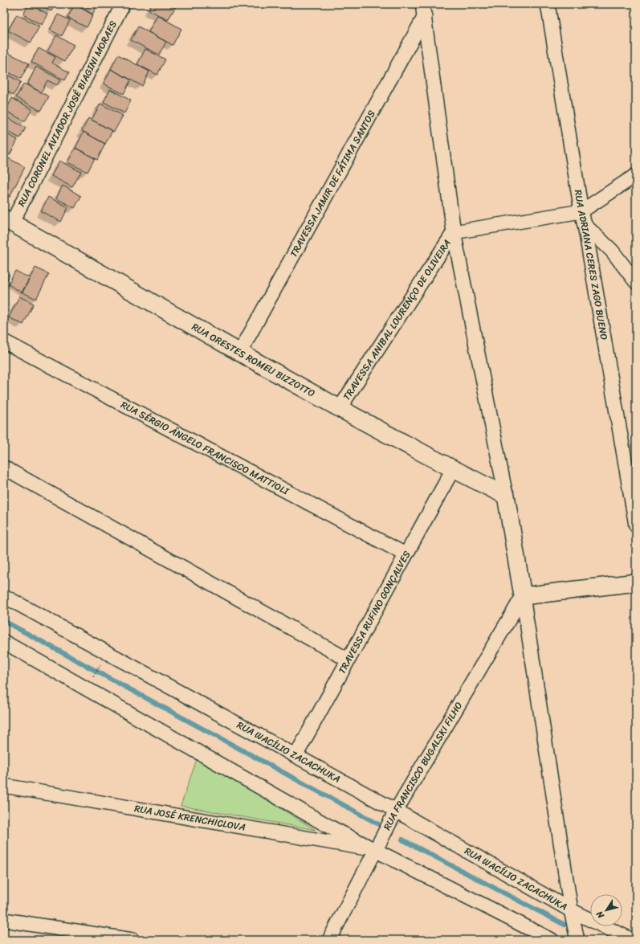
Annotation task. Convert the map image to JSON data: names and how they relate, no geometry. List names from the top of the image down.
{
  "streets": {
    "street": [
      "RUA CORONEL AVIADOR JOSÉ BIAGINI MORAES",
      "TRAVESSA JAMIR DE FÁTIMA SANTOS",
      "RUA ADRIANA CERES ZAGO BUENO",
      "TRAVESSA ANIBAL LOURENÇO DE OLIVEIRA",
      "RUA ORESTES ROMEU BIZZOTTO",
      "RUA SÉRGIO ÂNGELO FRANCISCO MATTIOLI",
      "TRAVESSA RUFINO GONÇALVES",
      "RUA WACÍLIO ZACACHUKA",
      "RUA FRANCISCO BUGALSKI FILHO",
      "RUA JOSÉ KRENCHICLOVA"
    ]
  },
  "crossings": [
    ["RUA CORONEL AVIADOR JOSÉ BIAGINI MORAES", "RUA ORESTES ROMEU BIZZOTTO"],
    ["TRAVESSA JAMIR DE FÁTIMA SANTOS", "RUA ORESTES ROMEU BIZZOTTO"],
    ["TRAVESSA ANIBAL LOURENÇO DE OLIVEIRA", "RUA ORESTES ROMEU BIZZOTTO"],
    ["RUA ORESTES ROMEU BIZZOTTO", "TRAVESSA RUFINO GONÇALVES"],
    ["RUA SÉRGIO ÂNGELO FRANCISCO MATTIOLI", "TRAVESSA RUFINO GONÇALVES"],
    ["TRAVESSA RUFINO GONÇALVES", "RUA WACÍLIO ZACACHUKA"],
    ["RUA WACÍLIO ZACACHUKA", "RUA FRANCISCO BUGALSKI FILHO"],
    ["RUA FRANCISCO BUGALSKI FILHO", "RUA JOSÉ KRENCHICLOVA"]
  ],
  "north": "bottom left"
}
